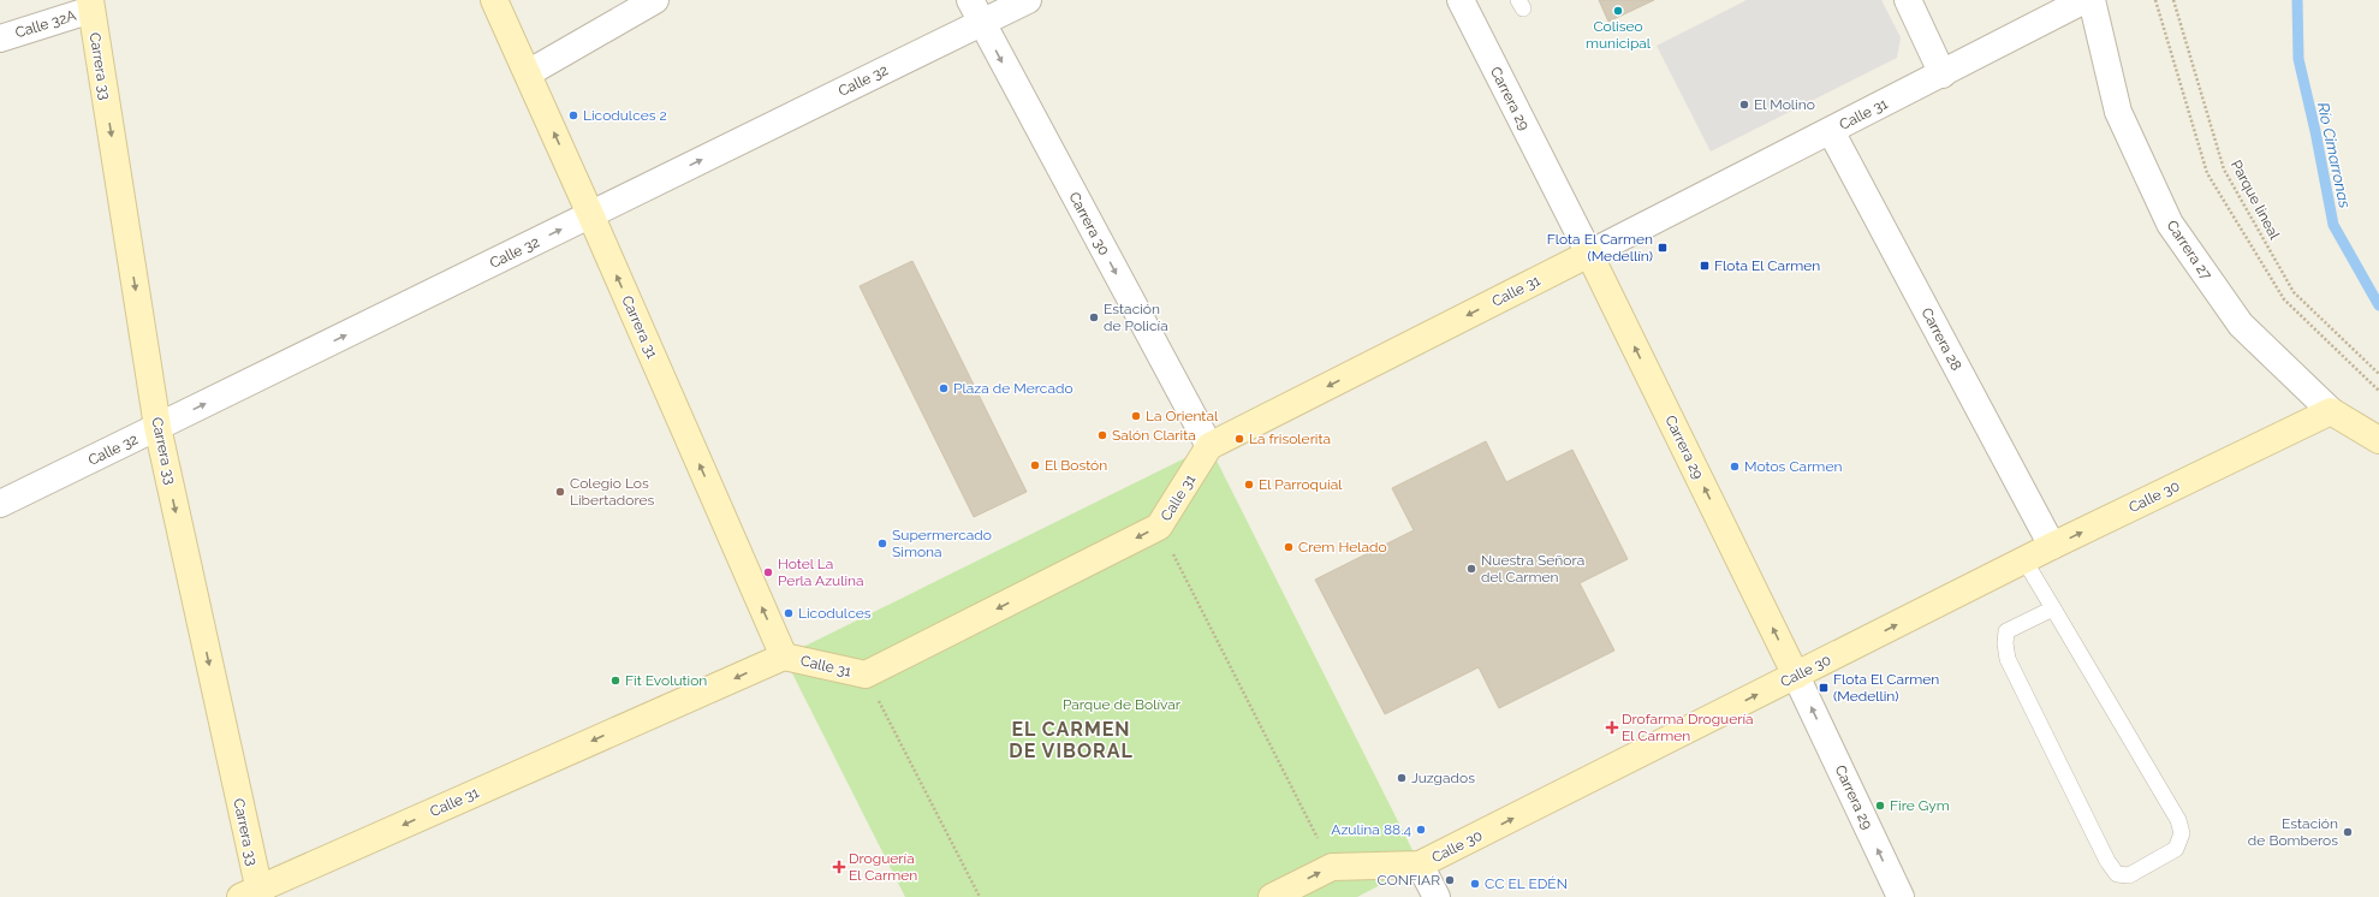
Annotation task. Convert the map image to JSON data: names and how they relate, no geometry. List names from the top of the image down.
{
  "streets": {
    "main road": [
      "Carrera 33",
      "Carrera 29",
      "Calle 31",
      "Carrera 27",
      "Carrera 31",
      "Calle 30"
    ],
    "street": [
      "Calle 32A",
      "Calle 32",
      "Carrera 30",
      "Carrera 28"
    ],
    "path": ["Parque lineal"]
  },
  "crossings": [
    ["Calle 32A", "Carrera 33"],
    ["Carrera 33", "Calle 32"],
    ["Carrera 33", "Calle 31"],
    ["Calle 32", "Carrera 30"],
    ["Calle 32", "Carrera 31"],
    ["Carrera 29", "Calle 31"],
    ["Carrera 29", "Calle 30"],
    ["Calle 31", "Carrera 30"],
    ["Calle 31", "Carrera 31"],
    ["Calle 31", "Carrera 28"],
    ["Carrera 27", "Calle 30"],
    ["Carrera 28", "Calle 30"]
  ],
  "one_way": [
    "Carrera 33",
    "Calle 32",
    "Carrera 29",
    "Calle 31",
    "Carrera 30",
    "Carrera 31",
    "Calle 30"
  ],
  "districts": ["EL CARMEN DE VIBORAL"],
  "water": ["Río Cimarronas"],
  "parks": ["Parque de Bolívar"],
  "places": {
    "other": [
      "Coliseo municipal",
      "El Molino",
      "Licodulces 2",
      "Estación de Policía",
      "Plaza de Mercado",
      "La Oriental",
      "Salón Clarita",
      "La frisolerita",
      "El Bostón",
      "Motos Carmen",
      "El Parroquial",
      "Colegio Los Libertadores",
      "Supermercado Simona",
      "Crem Helado",
      "Nuestra Señora del Carmen",
      "Hotel La Perla Azulina",
      "Licodulces",
      "Fit Evolution",
      "Juzgados",
      "Fire Gym",
      "Azulina 88.4",
      "Estación de Bomberos",
      "CONFIAR",
      "CC EL EDÉN"
    ],
    "transit": ["Flota El Carmen (Medellín)", "Flota El Carmen", "Flota El Carmen (Medellin)"],
    "health": ["Drofarma Droguería El Carmen", "Droguería El Carmen"]
  }
}
